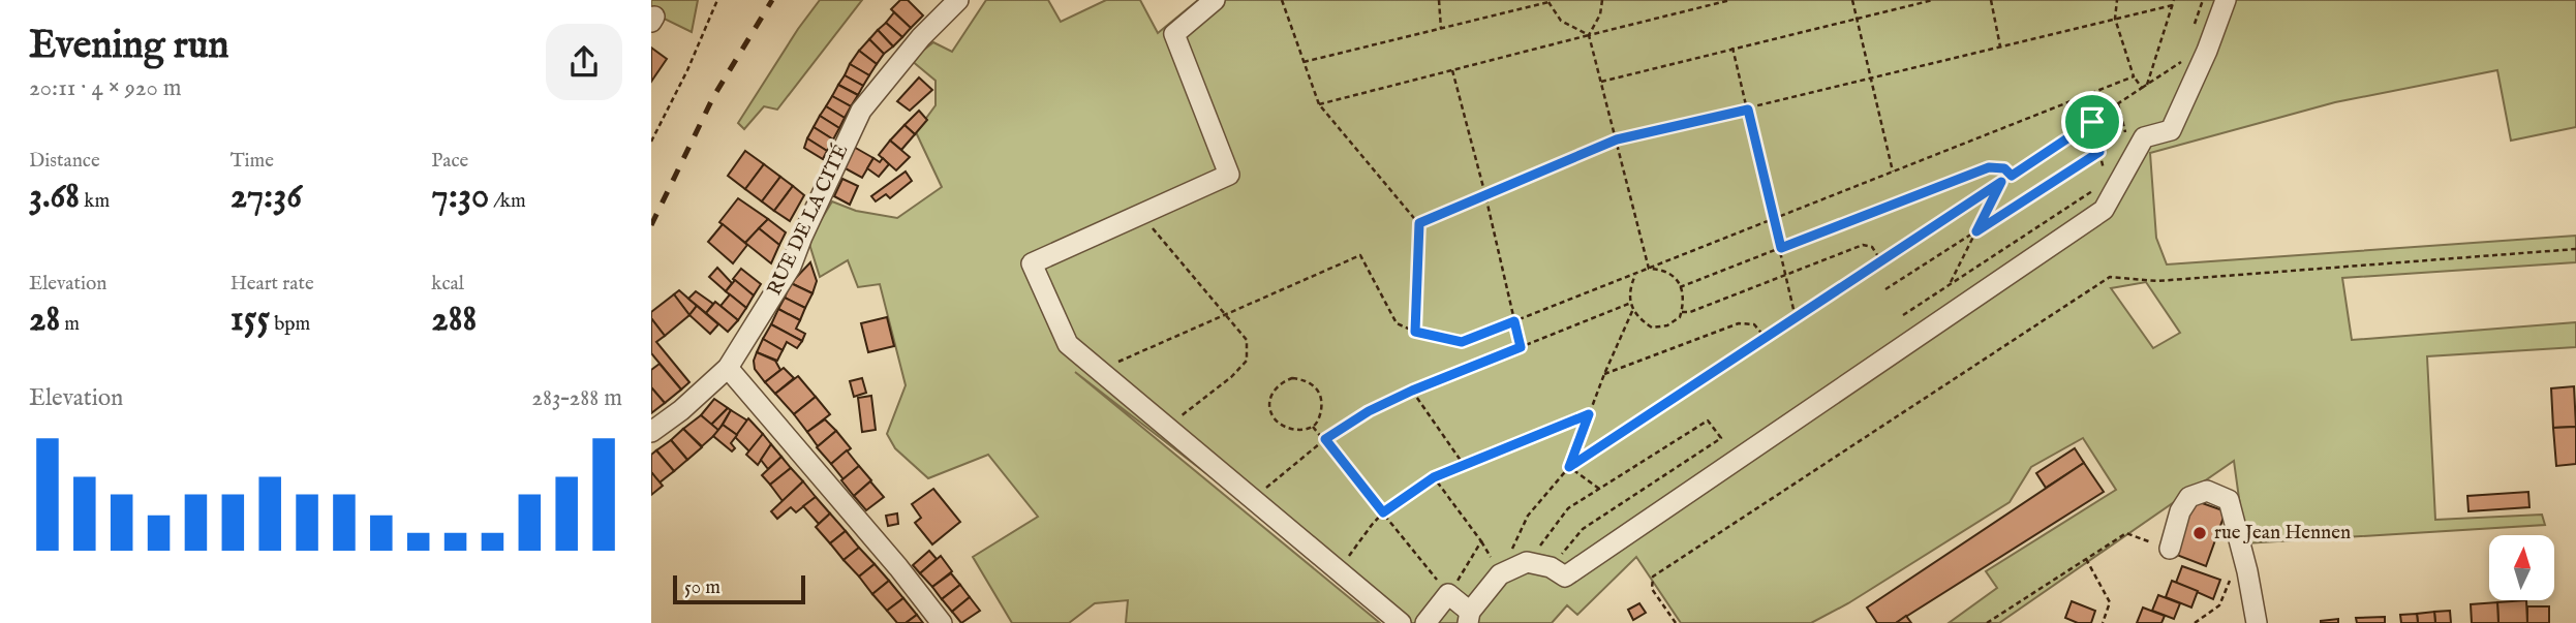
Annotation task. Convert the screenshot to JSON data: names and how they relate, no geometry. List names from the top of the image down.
{
  "streets": {
    "street": ["RUE DE LA CITÉ"]
  },
  "places": ["rue Jean Hennen"],
  "scale_bar": "50 m",
  "north": "top",
  "page": {
    "heading": ["Evening run", "20:11 · 4 × 920 m"],
    "stats": [
      ["Distance", "3.68 km"],
      ["Time", "27:36"],
      ["Pace", "7:30 /km"],
      ["Elevation", "28 m"],
      ["Heart rate", "155 bpm"],
      ["kcal", "288"]
    ],
    "chart": ["Elevation", "283–288 m"],
    "scale": "50 m"
  }
}
